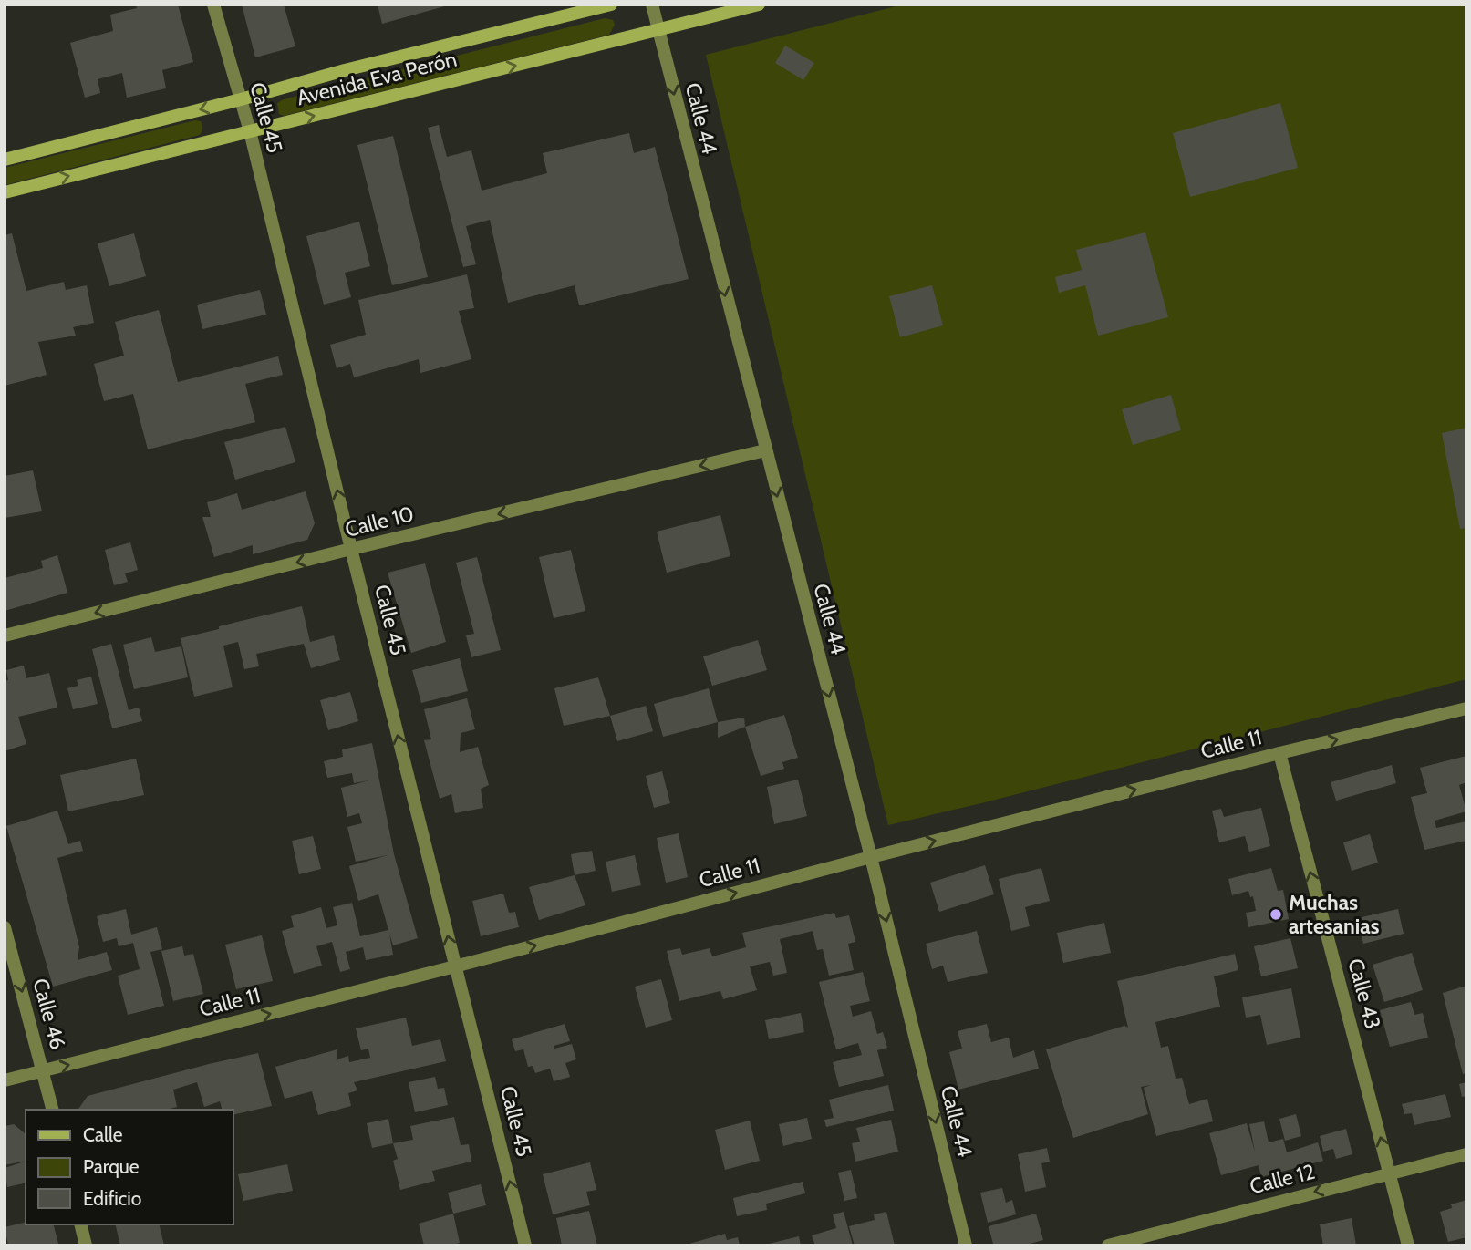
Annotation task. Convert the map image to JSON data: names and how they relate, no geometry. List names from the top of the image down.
{
  "streets": {
    "main road": ["Avenida Eva Perón"],
    "street": [
      "Calle 45",
      "Calle 44",
      "Calle 10",
      "Calle 11",
      "Calle 43",
      "Calle 46",
      "Calle 12"
    ]
  },
  "crossings": [
    ["Avenida Eva Perón", "Calle 45"],
    ["Avenida Eva Perón", "Calle 44"],
    ["Calle 45", "Calle 10"],
    ["Calle 45", "Calle 11"],
    ["Calle 44", "Calle 10"],
    ["Calle 44", "Calle 11"],
    ["Calle 11", "Calle 43"],
    ["Calle 11", "Calle 46"],
    ["Calle 43", "Calle 12"]
  ],
  "one_way": [
    "Calle 45",
    "Calle 44",
    "Calle 10",
    "Calle 11",
    "Calle 43",
    "Calle 46",
    "Calle 12"
  ],
  "places": ["Muchas artesanias"],
  "legend": ["Calle", "Parque", "Edificio"]
}
